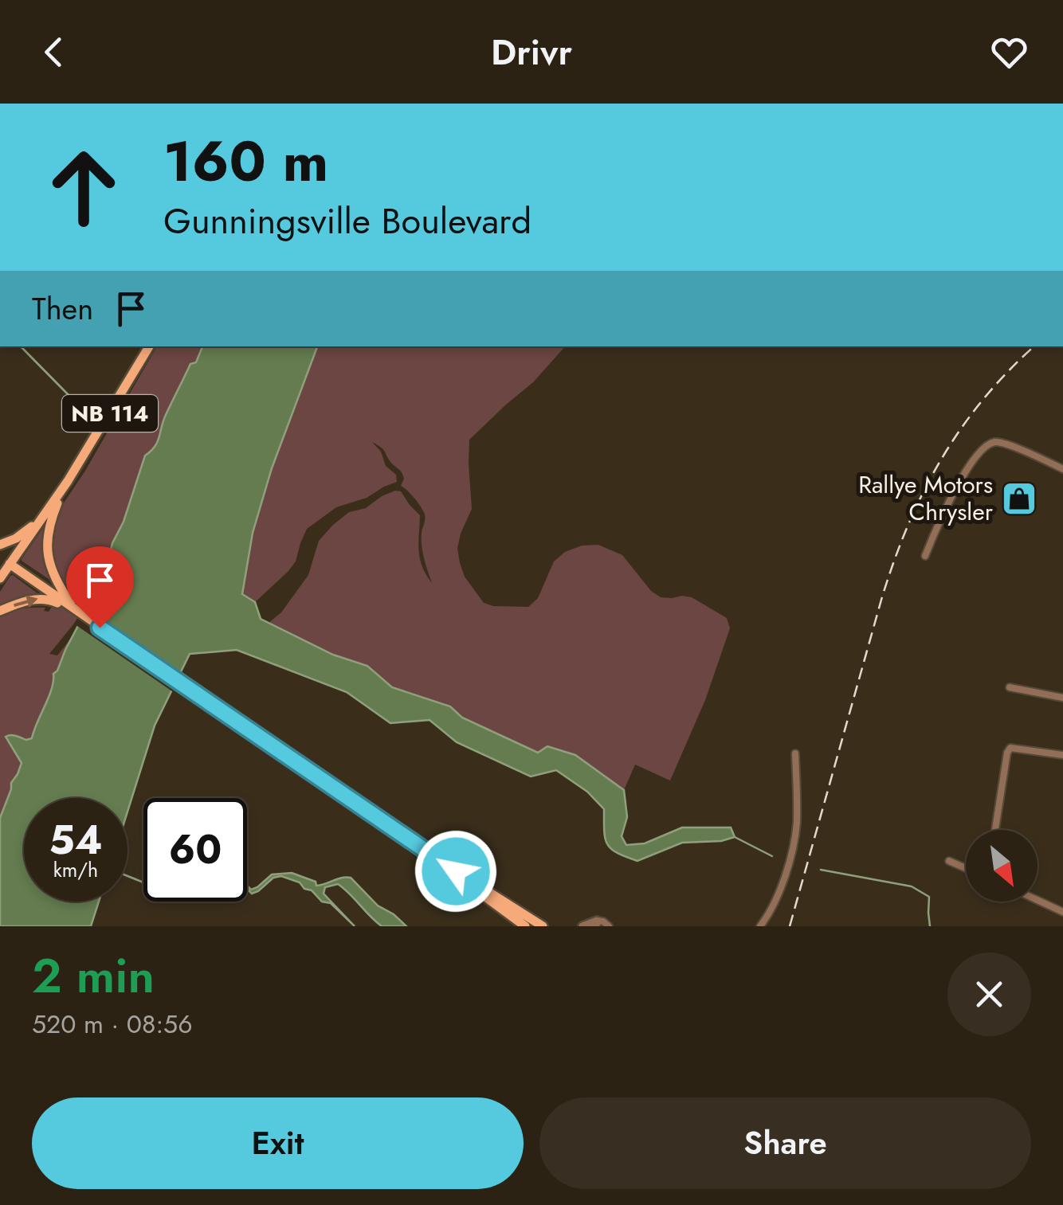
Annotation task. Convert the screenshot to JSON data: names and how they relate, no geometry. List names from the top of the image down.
{
  "streets": {
    "main road": ["NB 114"]
  },
  "places": {
    "shop": ["Rallye Motors Chrysler"]
  },
  "north": "bottom right",
  "page": {
    "header": "Drivr",
    "turn": ["160 m", "Gunningsville Boulevard"],
    "then": "Then",
    "speed": "54 km/h",
    "limit": "60",
    "heading": ["2 min", "520 m · 08:56"],
    "buttons": ["Exit", "Share"]
  }
}
